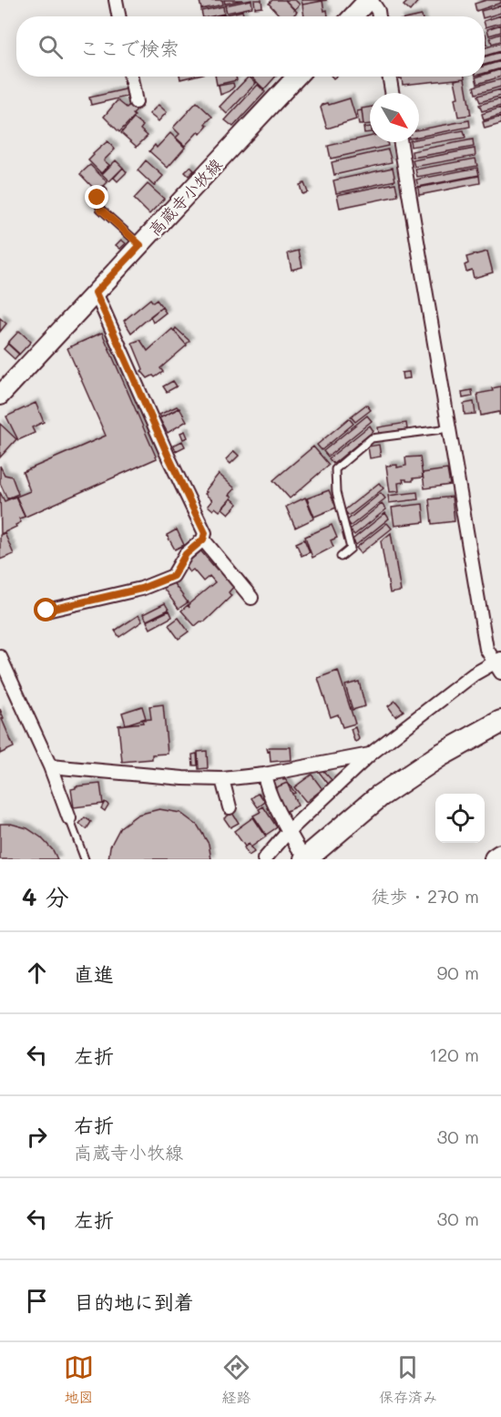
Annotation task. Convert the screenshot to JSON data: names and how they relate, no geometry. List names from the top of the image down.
{
  "streets": {
    "main road": ["高蔵寺小牧線"]
  },
  "north": "bottom right",
  "page": {
    "search": "ここで検索",
    "heading": ["4 分", "徒歩 · 270 m"],
    "list": [
      ["直進", "90 m"],
      ["左折", "120 m"],
      ["右折", "高蔵寺小牧線", "30 m"],
      ["左折", "30 m"],
      "目的地に到着"
    ],
    "nav": ["地図", "経路", "保存済み"]
  }
}
